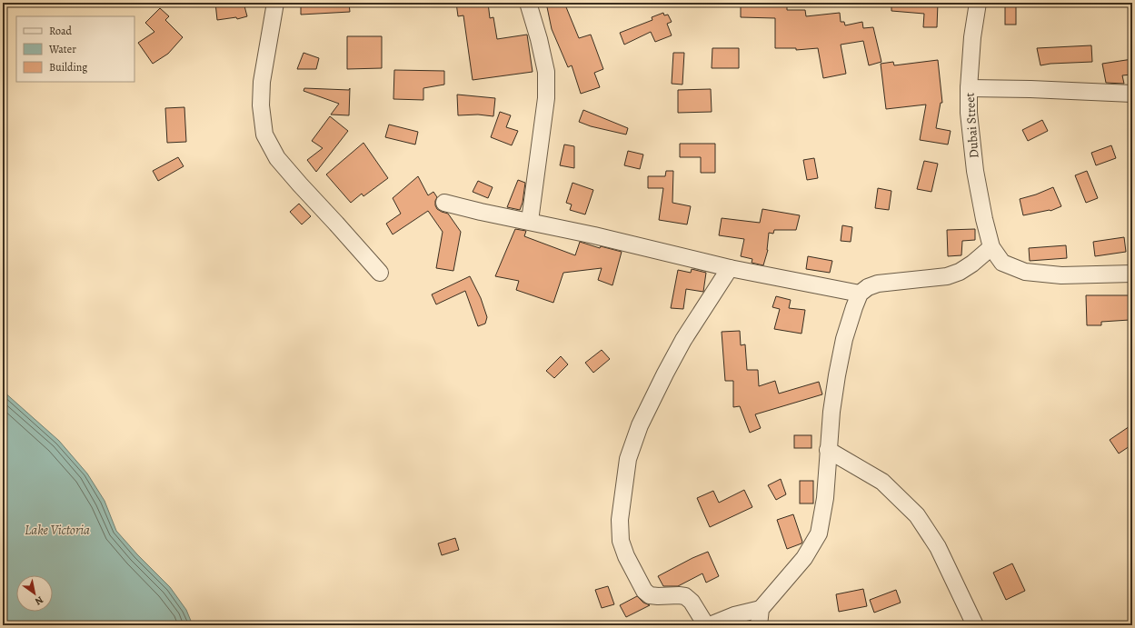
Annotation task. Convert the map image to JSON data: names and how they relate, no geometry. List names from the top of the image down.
{
  "streets": {
    "street": ["Dubai Street"]
  },
  "water": ["Lake Victoria"],
  "legend": ["Road", "Water", "Building"],
  "north": "bottom right"
}
